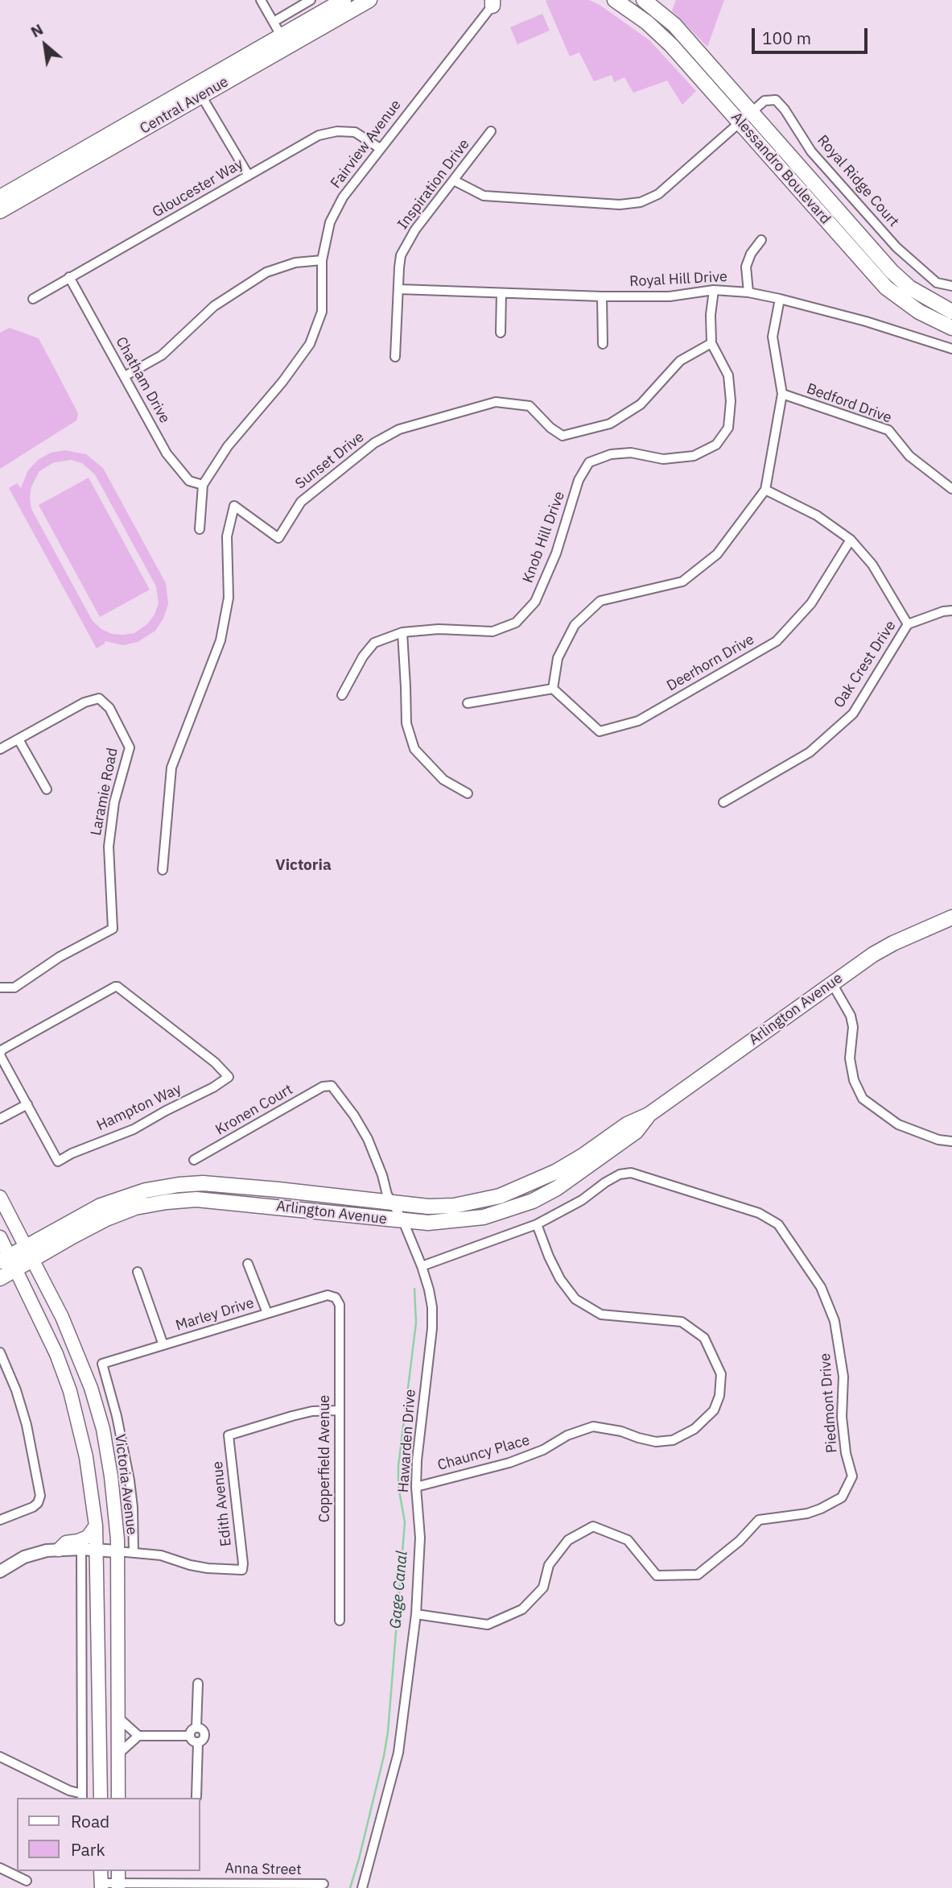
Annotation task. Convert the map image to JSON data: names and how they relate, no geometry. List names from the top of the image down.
{
  "streets": {
    "main road": [
      "Central Avenue",
      "Alessandro Boulevard",
      "Arlington Avenue",
      "Victoria Avenue"
    ],
    "street": [
      "Fairview Avenue",
      "Royal Ridge Court",
      "Inspiration Drive",
      "Gloucester Way",
      "Royal Hill Drive",
      "Chatham Drive",
      "Bedford Drive",
      "Sunset Drive",
      "Knob Hill Drive",
      "Deerhorn Drive",
      "Oak Crest Drive",
      "Laramie Road",
      "Hampton Way",
      "Kronen Court",
      "Marley Drive",
      "Piedmont Drive",
      "Hawarden Drive",
      "Chauncy Place",
      "Copperfield Avenue",
      "Edith Avenue",
      "Anna Street"
    ]
  },
  "crossings": [
    ["Fairview Avenue", "Gloucester Way"],
    ["Fairview Avenue", "Chatham Drive"],
    ["Alessandro Boulevard", "Royal Ridge Court"],
    ["Inspiration Drive", "Royal Hill Drive"],
    ["Gloucester Way", "Chatham Drive"],
    ["Sunset Drive", "Knob Hill Drive"],
    ["Arlington Avenue", "Hawarden Drive"],
    ["Arlington Avenue", "Victoria Avenue"],
    ["Kronen Court", "Hawarden Drive"],
    ["Marley Drive", "Copperfield Avenue"],
    ["Marley Drive", "Edith Avenue"],
    ["Piedmont Drive", "Hawarden Drive"],
    ["Piedmont Drive", "Chauncy Place"],
    ["Hawarden Drive", "Chauncy Place"],
    ["Copperfield Avenue", "Edith Avenue"]
  ],
  "districts": ["Victoria"],
  "water": ["Gage Canal"],
  "legend": ["Road", "Park"],
  "scale_bar": "100 m",
  "north": "top left"
}
